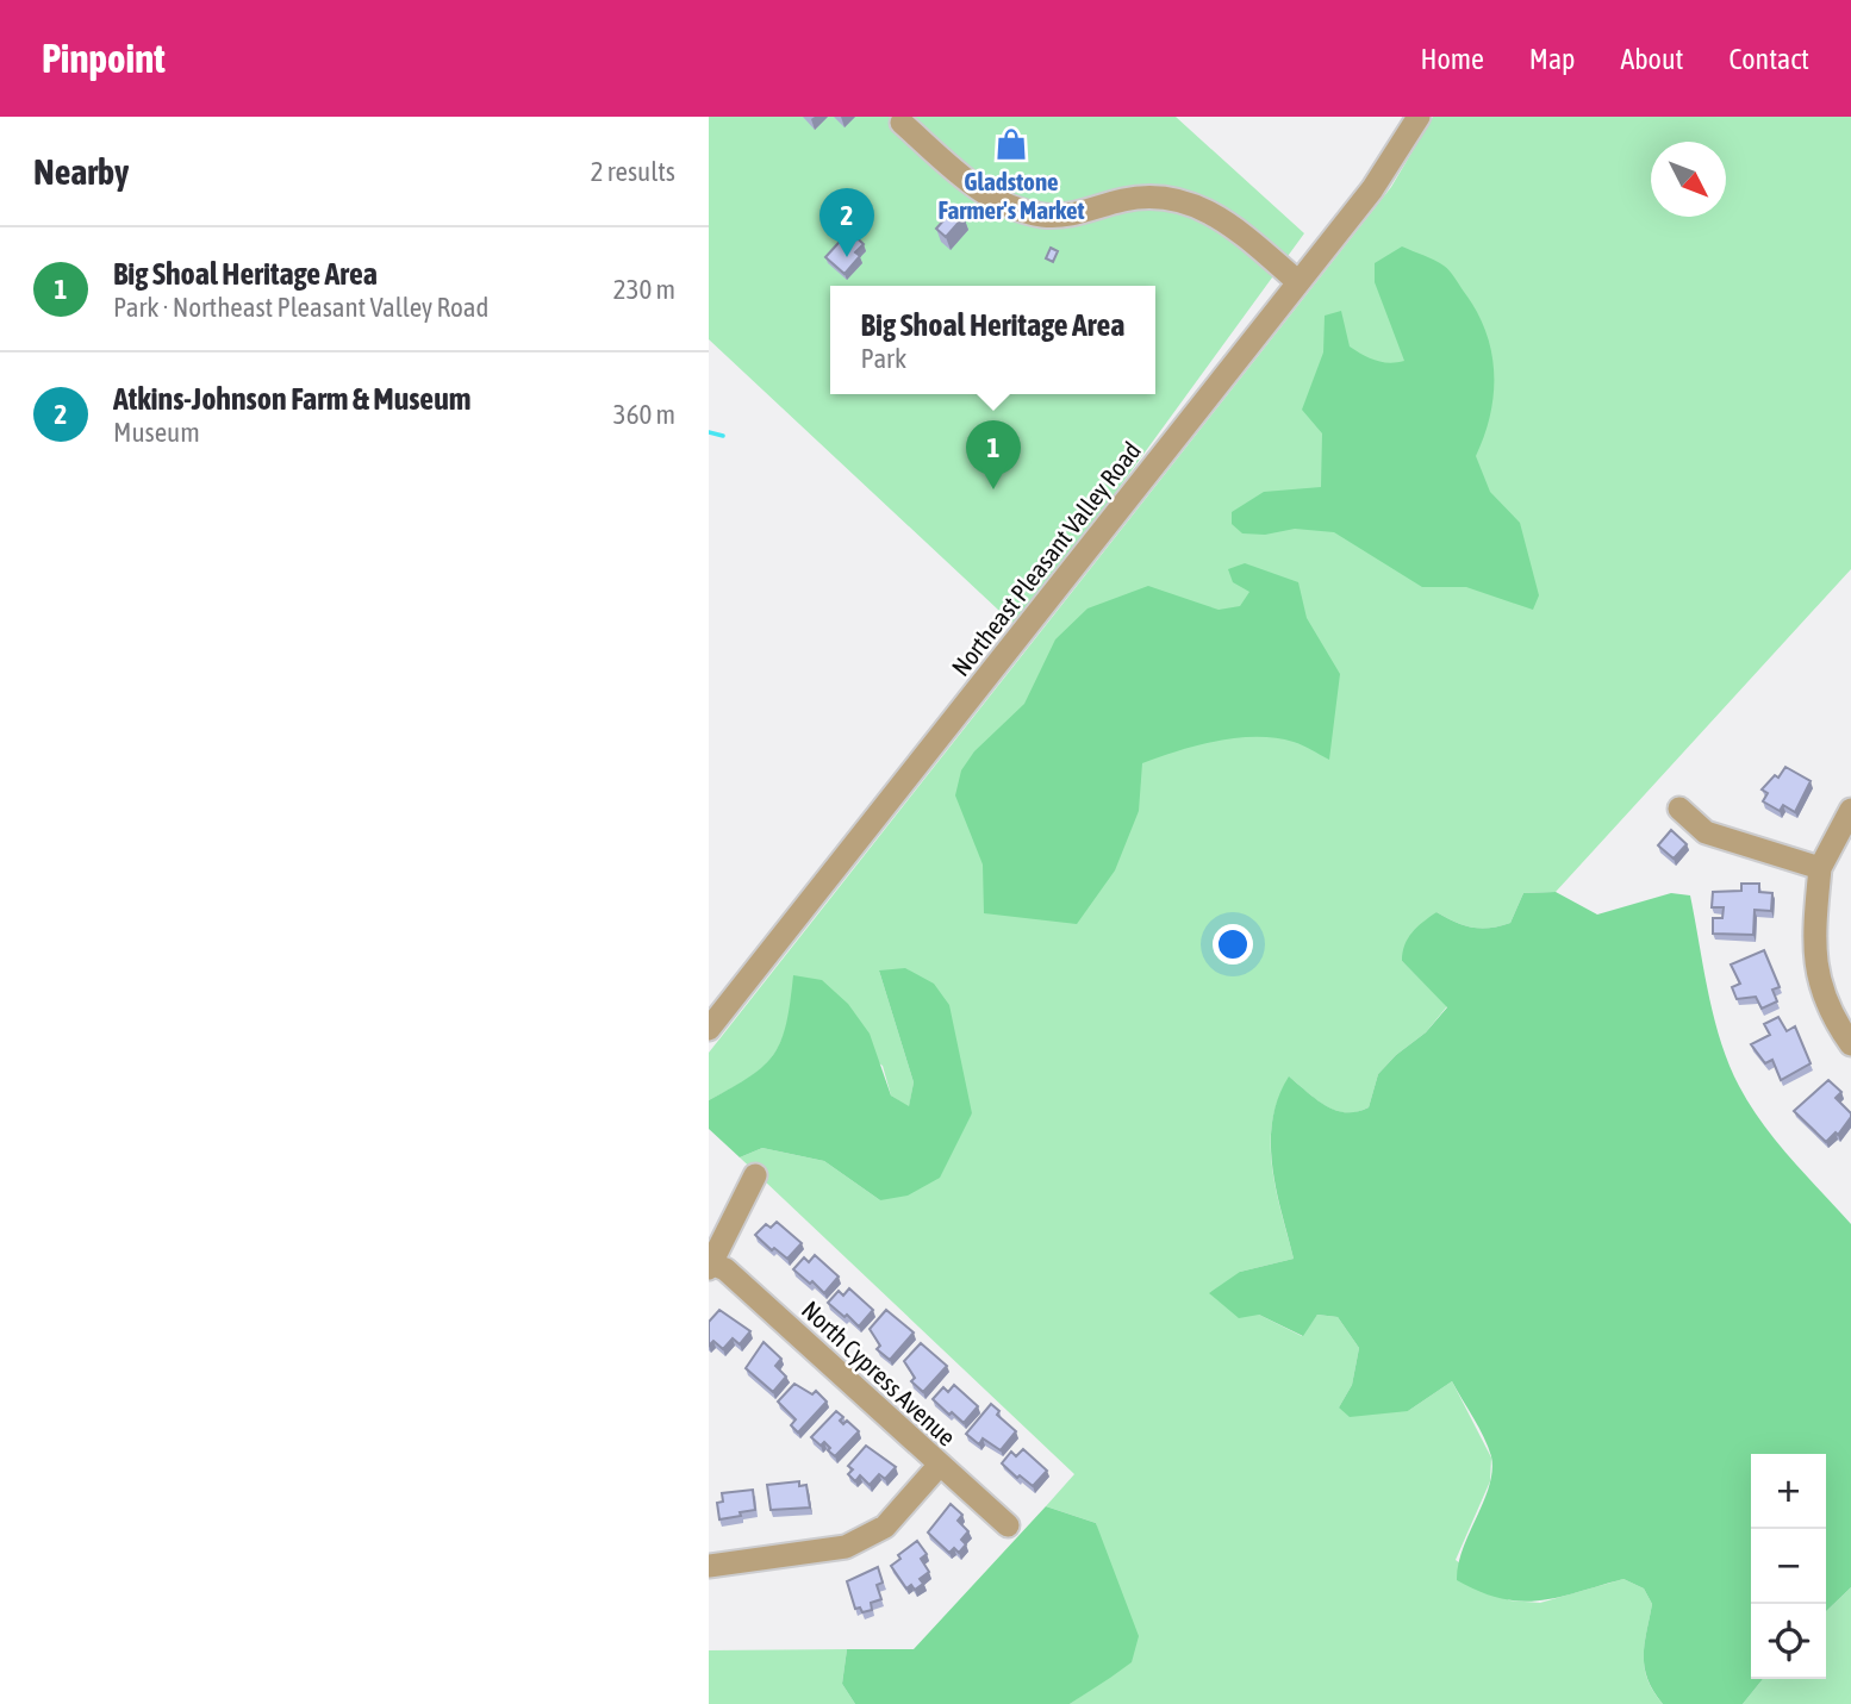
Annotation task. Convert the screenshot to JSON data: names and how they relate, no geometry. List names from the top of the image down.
{
  "streets": {
    "street": ["Northeast Pleasant Valley Road", "North Cypress Avenue"]
  },
  "places": {
    "shop": ["Gladstone Farmer's Market"]
  },
  "north": "bottom right",
  "page": {
    "header": "Pinpoint",
    "nav": [
      "Home",
      "Map",
      "About",
      "Contact"
    ],
    "heading": ["Nearby", "2 results"],
    "pins": ["2", "1"],
    "list": [
      {
        "mark": "1",
        "name": "Big Shoal Heritage Area",
        "note": "Park · Northeast Pleasant Valley Road",
        "value": "230 m"
      },
      {
        "mark": "2",
        "name": "Atkins-Johnson Farm & Museum",
        "note": "Museum",
        "value": "360 m"
      }
    ],
    "popup": ["Big Shoal Heritage Area", "Park"],
    "map_buttons": ["+", "−"]
  }
}
